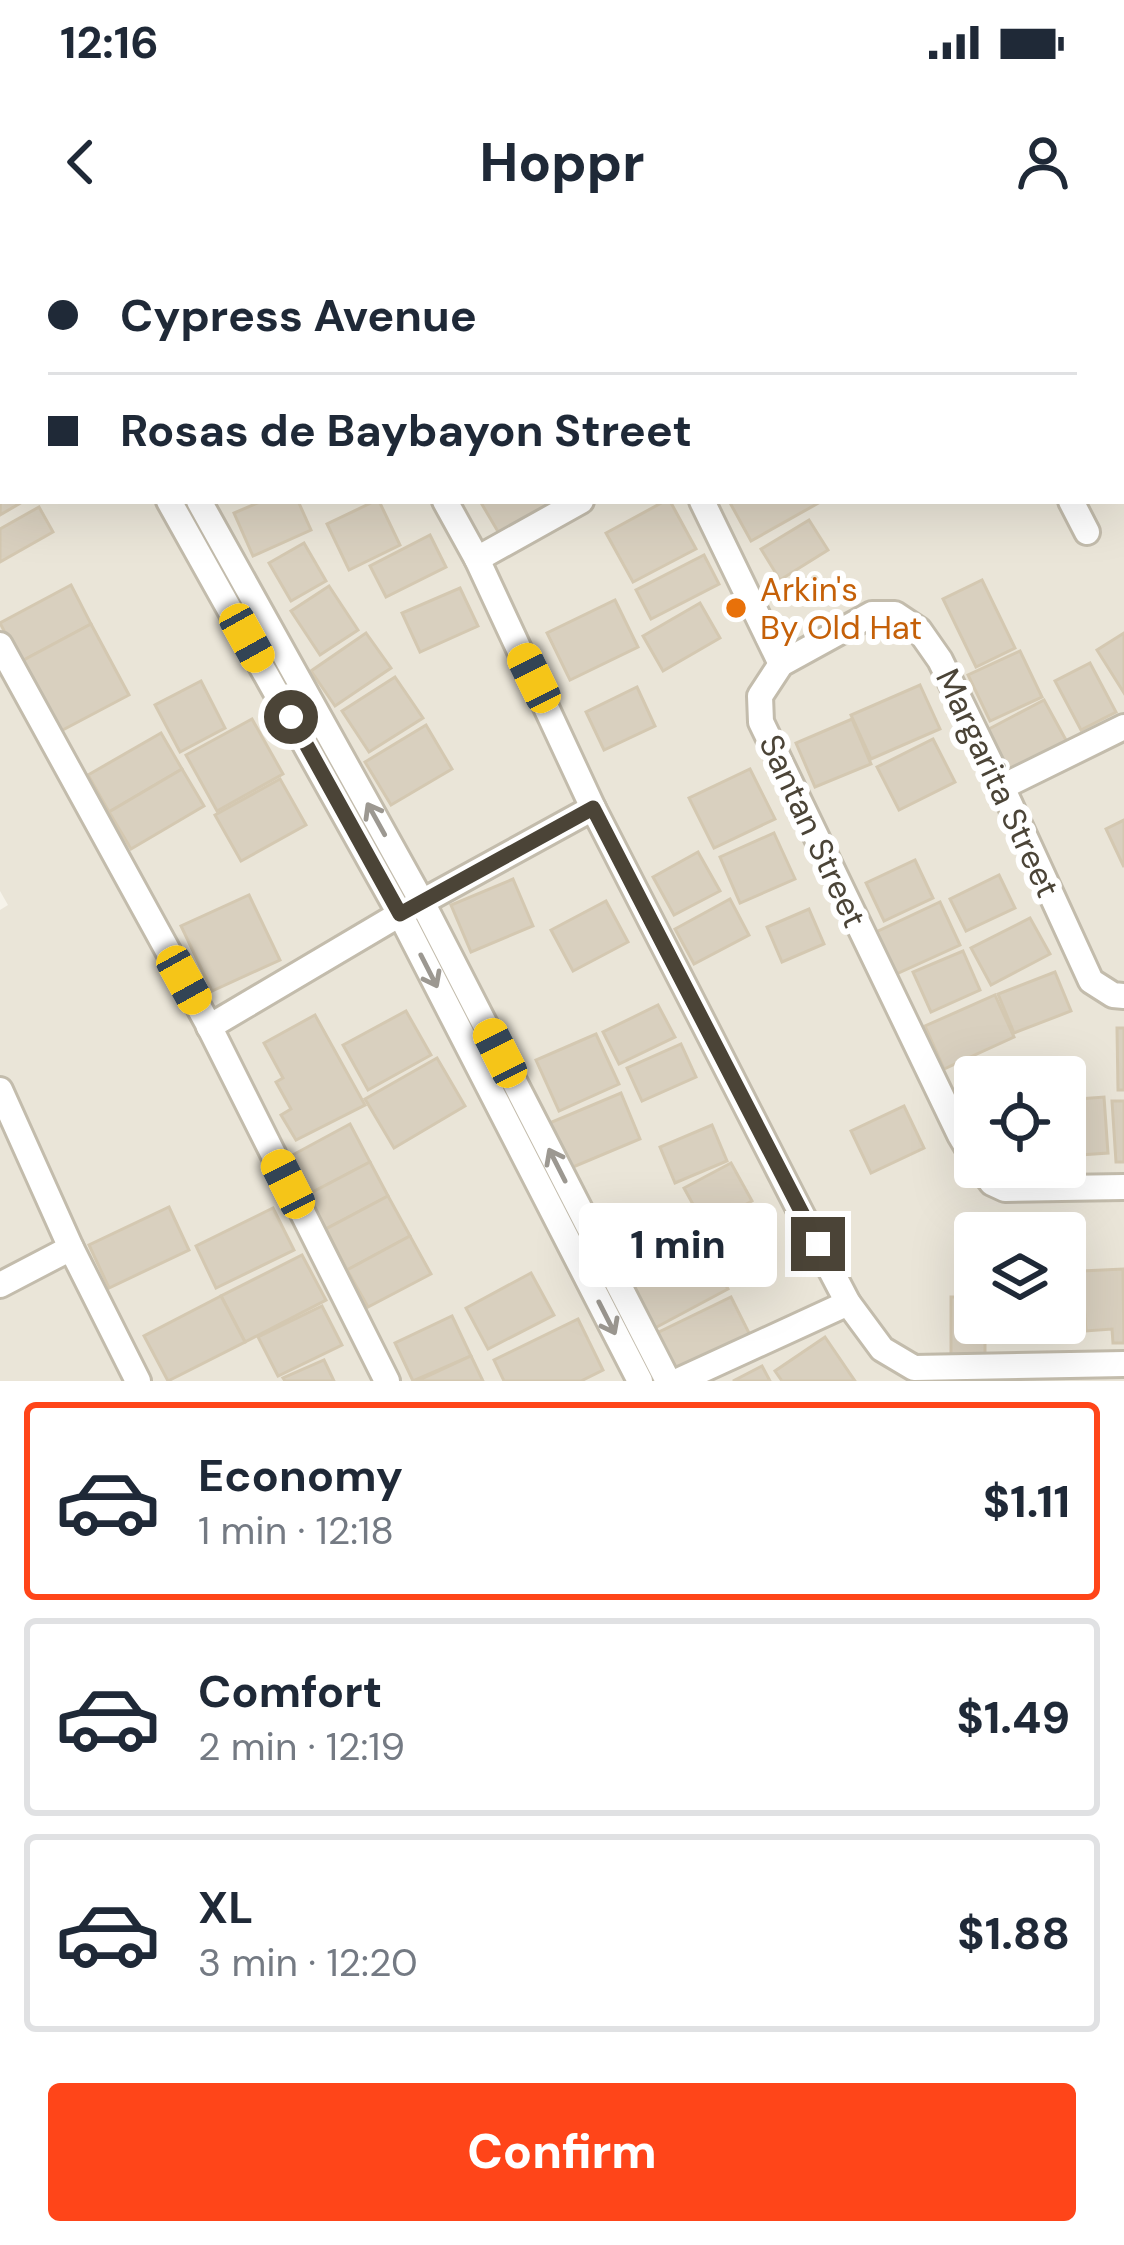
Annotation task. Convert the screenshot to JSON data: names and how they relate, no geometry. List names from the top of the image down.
{
  "streets": {
    "street": ["Margarita Street", "Santan Street"]
  },
  "crossings": [
    ["Margarita Street", "Santan Street"]
  ],
  "places": ["Arkin's By Old Hat"],
  "page": {
    "status": "12:16",
    "header": "Hoppr",
    "banner": ["Cypress Avenue", "Rosas de Baybayon Street"],
    "bubble": "1 min",
    "list": [
      {
        "name": "Economy",
        "note": "1 min · 12:18",
        "value": "$1.11"
      },
      {
        "name": "Comfort",
        "note": "2 min · 12:19",
        "value": "$1.49"
      },
      {
        "name": "XL",
        "note": "3 min · 12:20",
        "value": "$1.88"
      }
    ],
    "buttons": "Confirm"
  }
}
